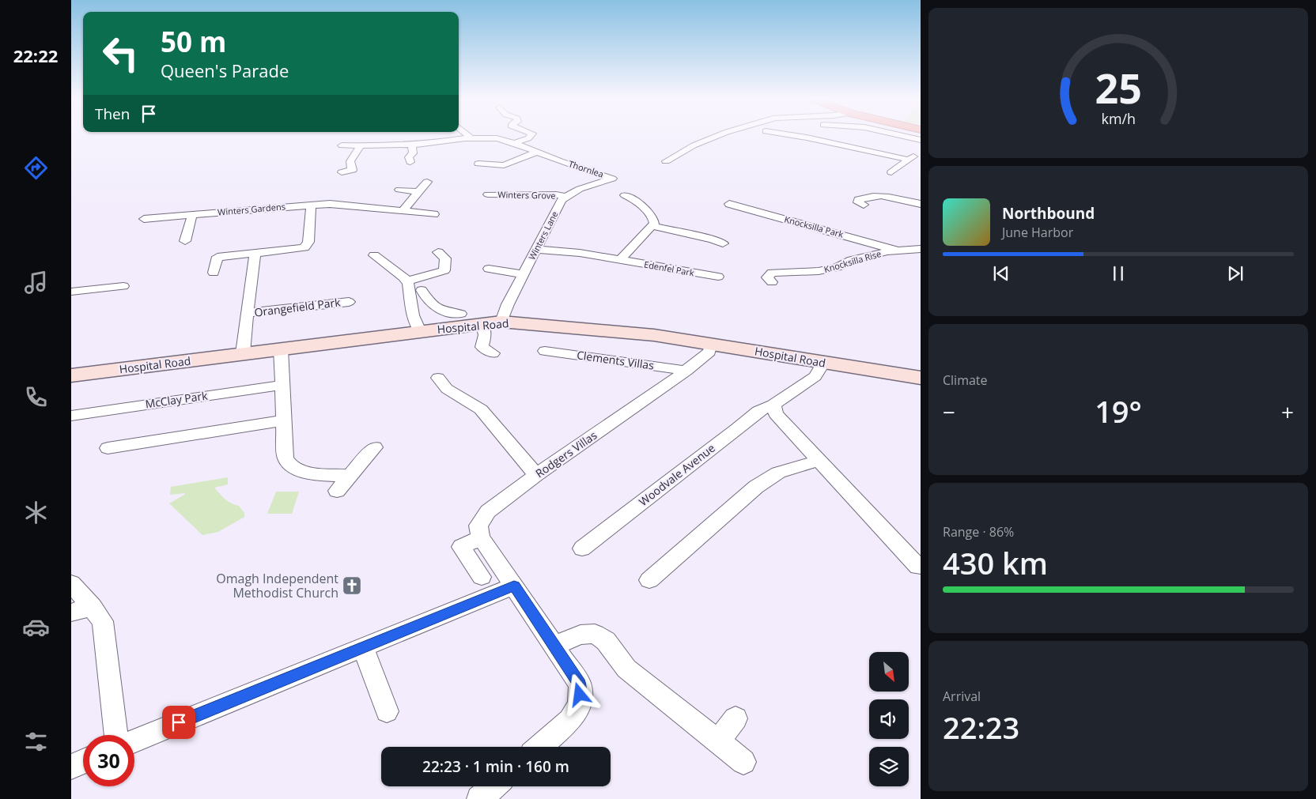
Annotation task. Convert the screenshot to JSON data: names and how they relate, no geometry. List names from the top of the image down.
{
  "streets": {
    "main road": ["Hospital Road"],
    "street": [
      "Thornlea",
      "Winters Grove",
      "Winters Gardens",
      "Knocksilla Park",
      "Winters Lane",
      "Knocksilla Rise",
      "Edenfel Park",
      "Orangefield Park",
      "Clements Villas",
      "McClay Park",
      "Rodgers Villas",
      "Woodvale Avenue"
    ]
  },
  "crossings": [
    ["Winters Grove", "Winters Lane"],
    ["Knocksilla Park", "Knocksilla Rise"],
    ["Winters Lane", "Edenfel Park"],
    ["Winters Lane", "Hospital Road"],
    ["Orangefield Park", "Hospital Road"],
    ["Hospital Road", "Rodgers Villas"],
    ["Hospital Road", "Woodvale Avenue"],
    ["Clements Villas", "Rodgers Villas"]
  ],
  "places": {
    "church": ["Omagh Independent Methodist Church"]
  },
  "north": "bottom right",
  "page": {
    "tabs": "22:22",
    "turn": ["50 m", "Queen's Parade"],
    "then": "Then",
    "song": ["Northbound", "June Harbor"],
    "tile": [
      "Climate",
      ["Range · 86%", "430 km"],
      ["Arrival", "22:23"]
    ],
    "heat": ["−", "19°", "+"],
    "limit": "30",
    "trip": "22:23 · 1 min · 160 m",
    "gauge": ["25", "km/h"]
  }
}
